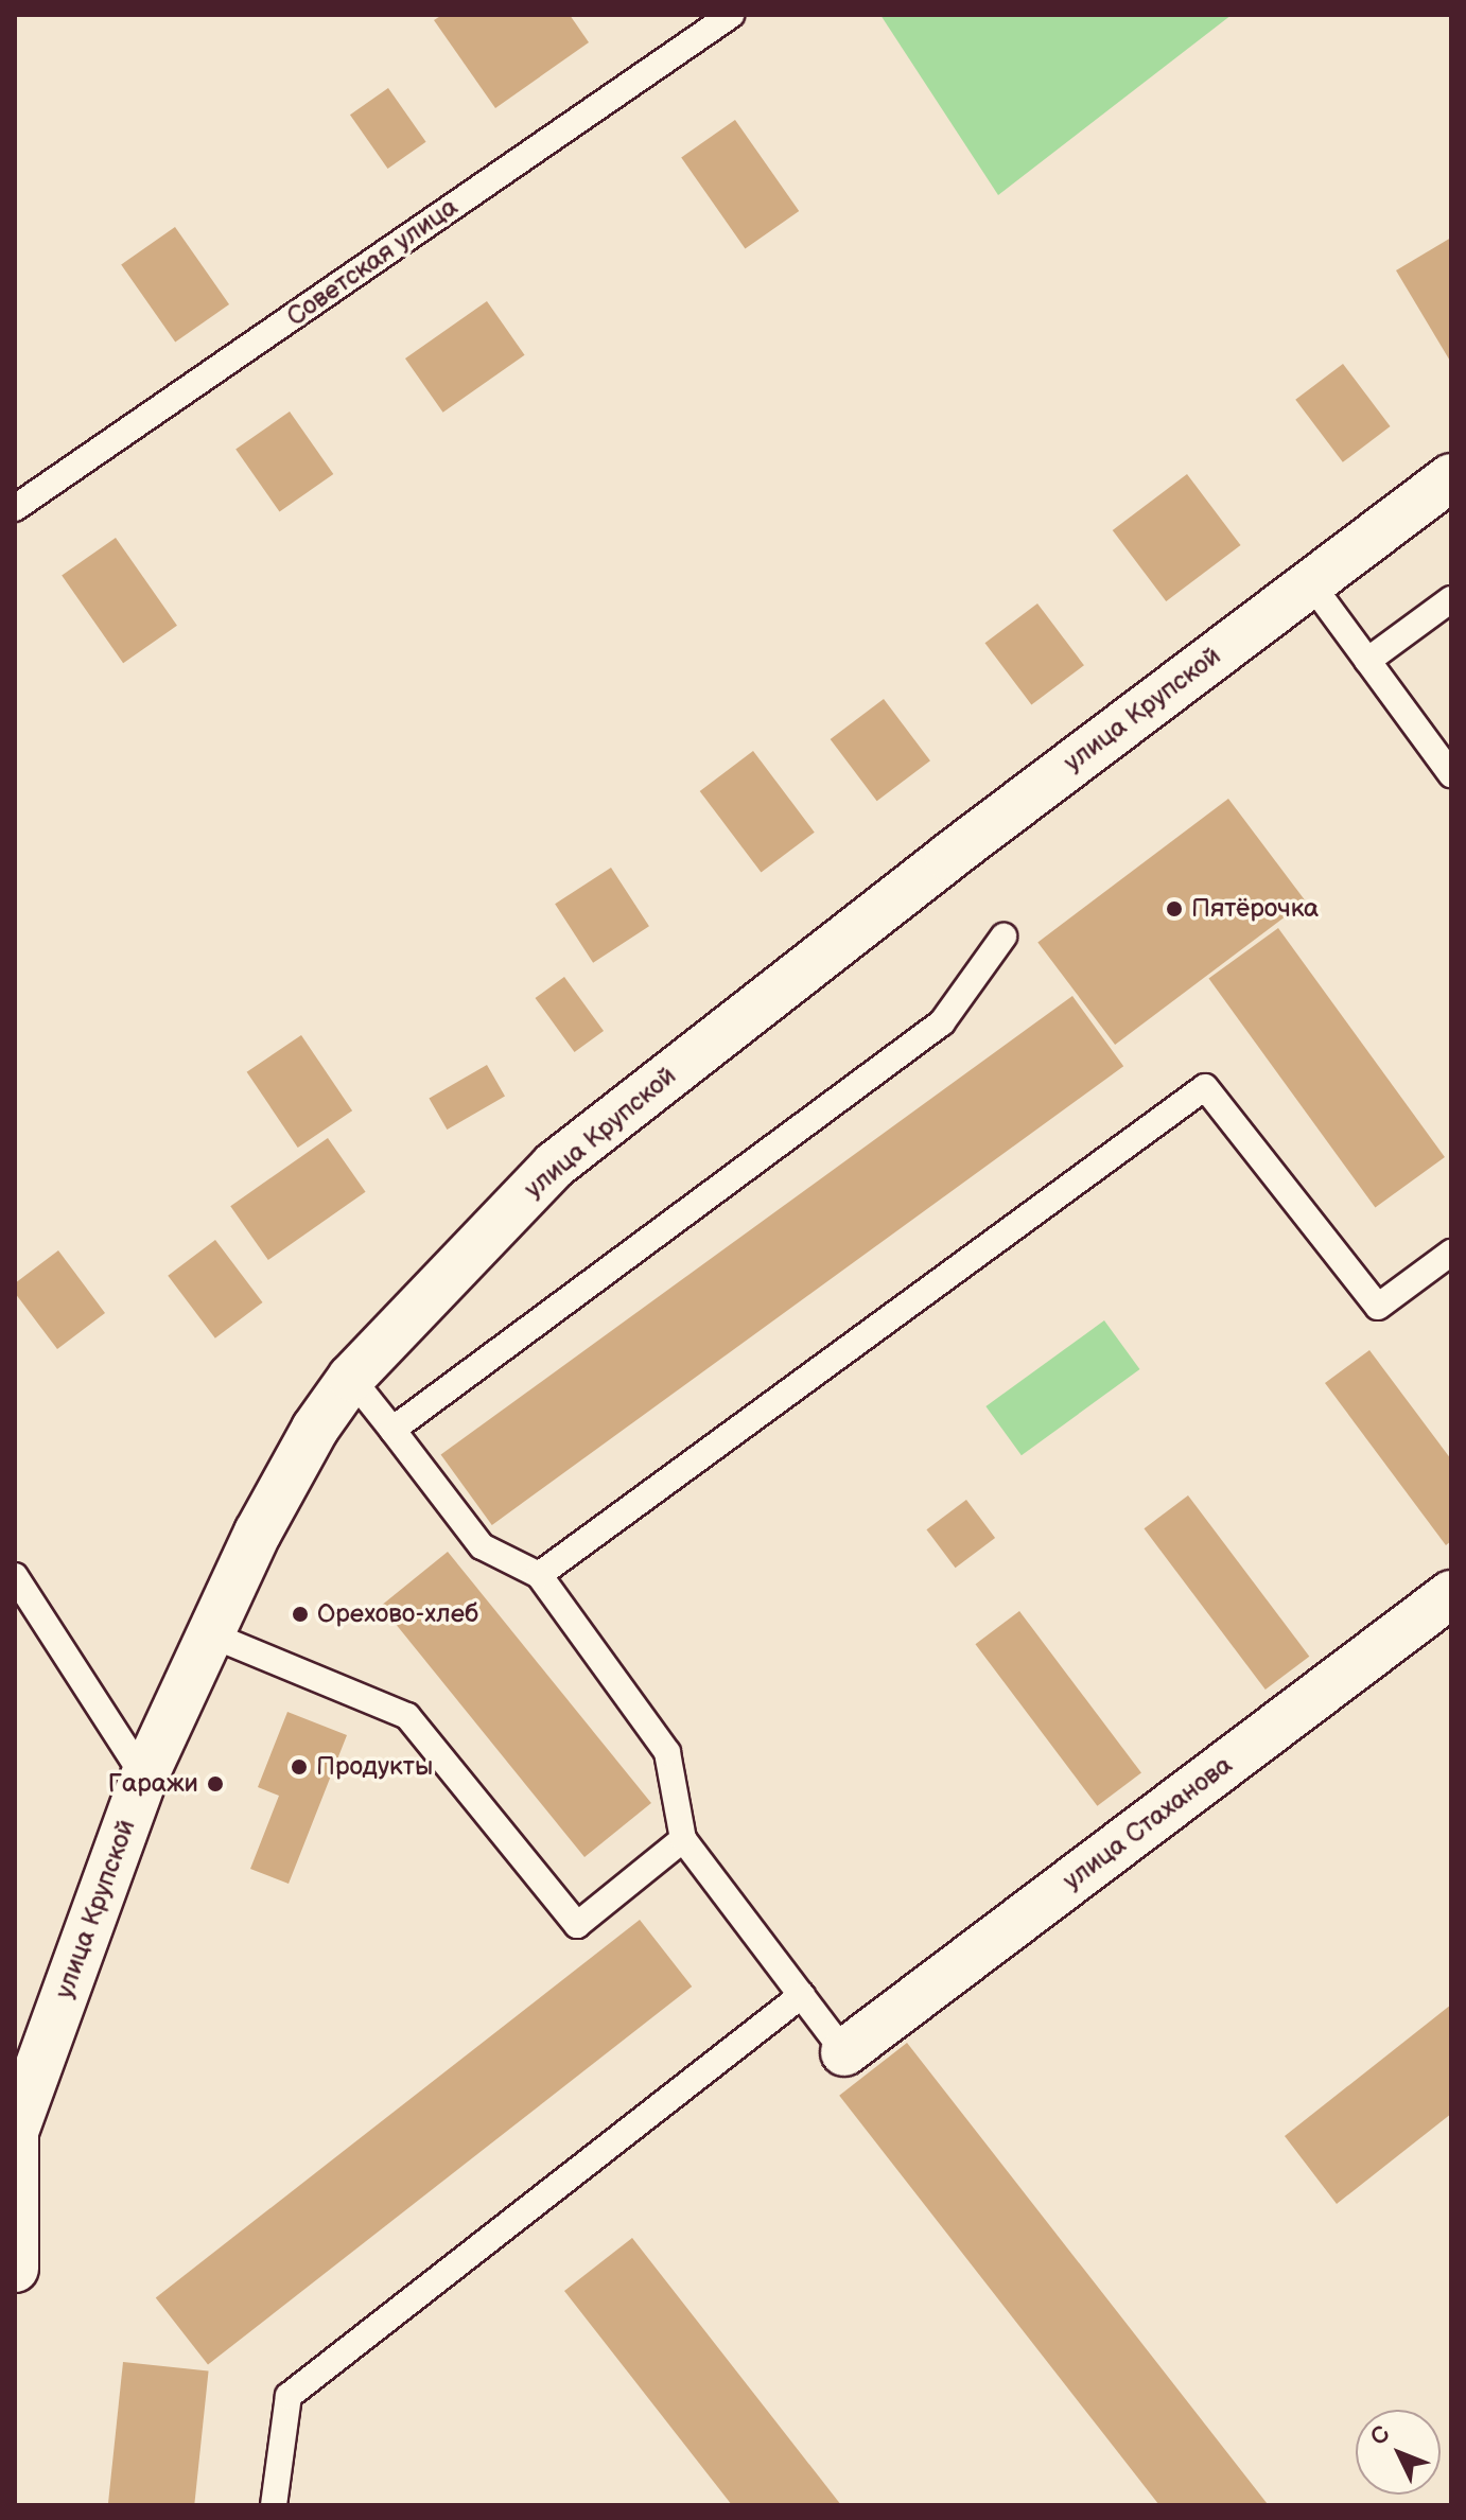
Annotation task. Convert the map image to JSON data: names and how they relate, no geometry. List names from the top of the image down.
{
  "streets": {
    "street": ["улица Крупской", "улица Стаханова"],
    "lane": ["Советская улица"]
  },
  "places": [
    "Пятёрочка",
    "Орехово-хлеб",
    "Продукты",
    "Гаражи"
  ],
  "north": "top left"
}
